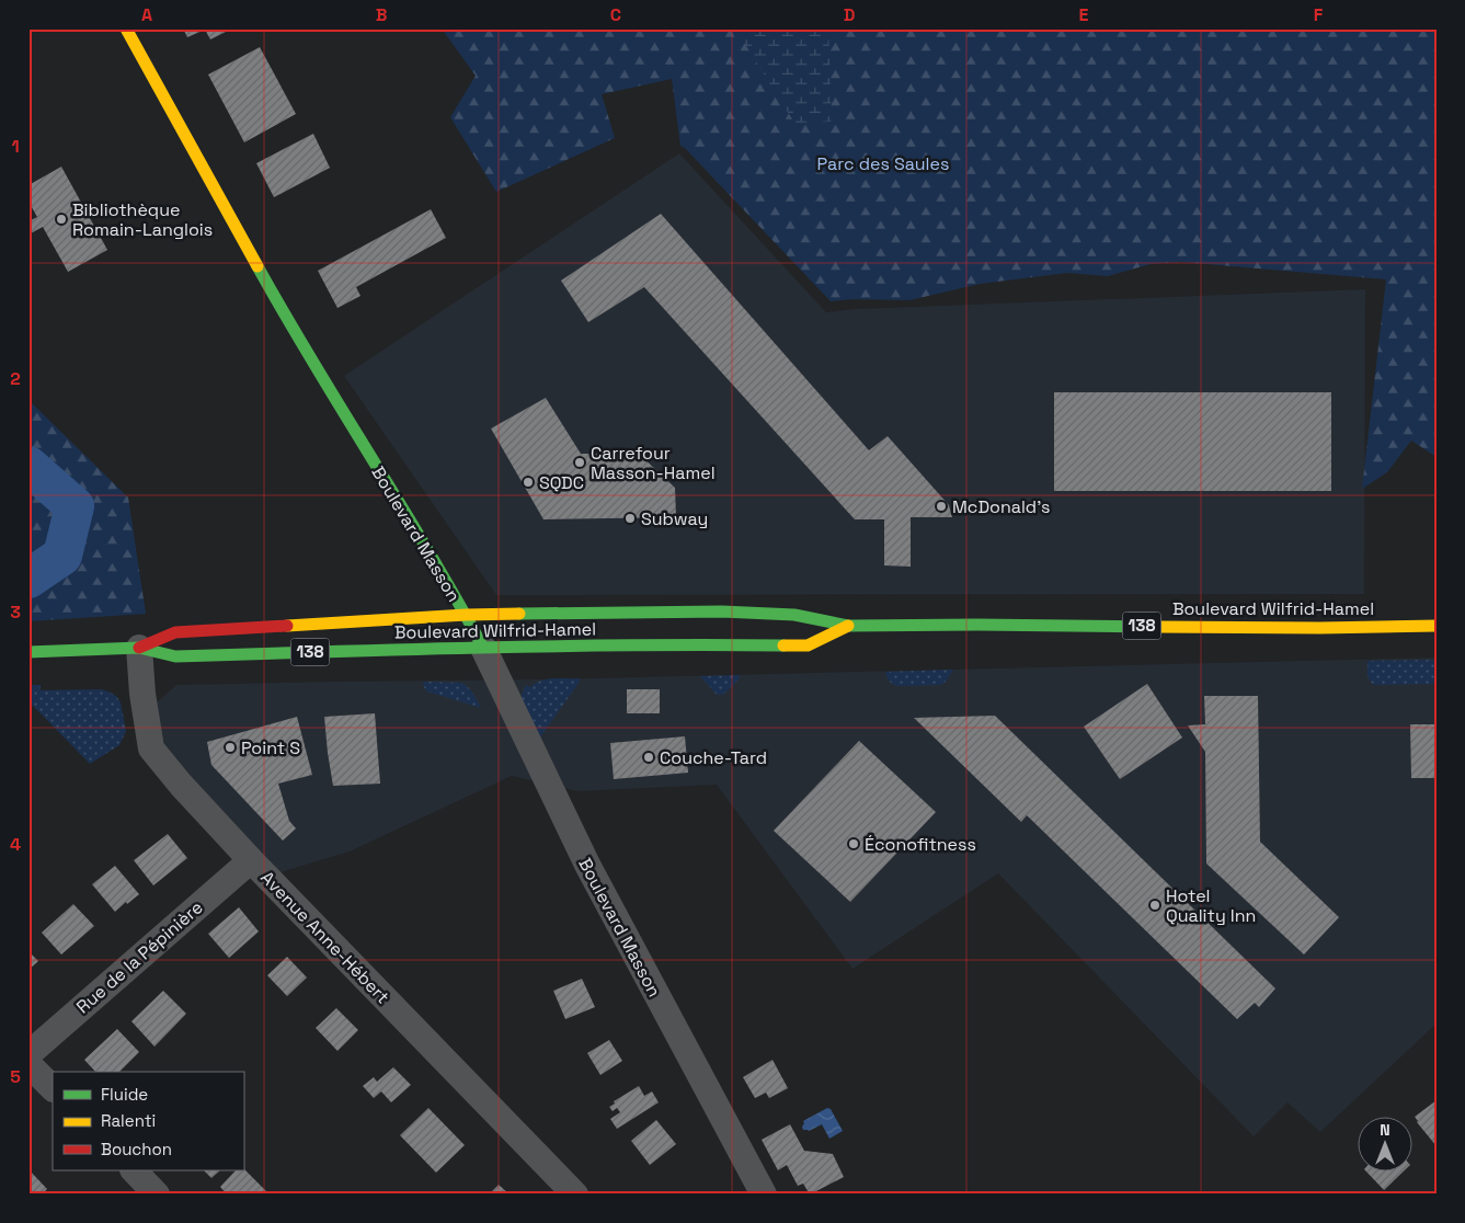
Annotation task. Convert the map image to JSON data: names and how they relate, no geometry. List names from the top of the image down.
{
  "streets": {
    "main road": ["Boulevard Masson", "Boulevard Wilfrid-Hamel", "138"],
    "street": ["Avenue Anne-Hébert", "Rue de la Pépinière"]
  },
  "crossings": [
    ["Boulevard Masson", "Boulevard Wilfrid-Hamel"],
    ["Boulevard Wilfrid-Hamel", "Avenue Anne-Hébert"],
    ["Avenue Anne-Hébert", "Rue de la Pépinière"]
  ],
  "parks": ["Parc des Saules"],
  "places": [
    "Bibliothèque Romain-Langlois",
    "Carrefour Masson-Hamel",
    "SQDC",
    "McDonald's",
    "Subway",
    "Point S",
    "Couche-Tard",
    "Éconofitness",
    "Hotel Quality Inn"
  ],
  "legend": ["Fluide", "Ralenti", "Bouchon"],
  "north": "top",
  "grid": {
    "columns": [
      "A",
      "B",
      "C",
      "D",
      "E",
      "F"
    ],
    "rows": [
      "1",
      "2",
      "3",
      "4",
      "5"
    ]
  }
}
